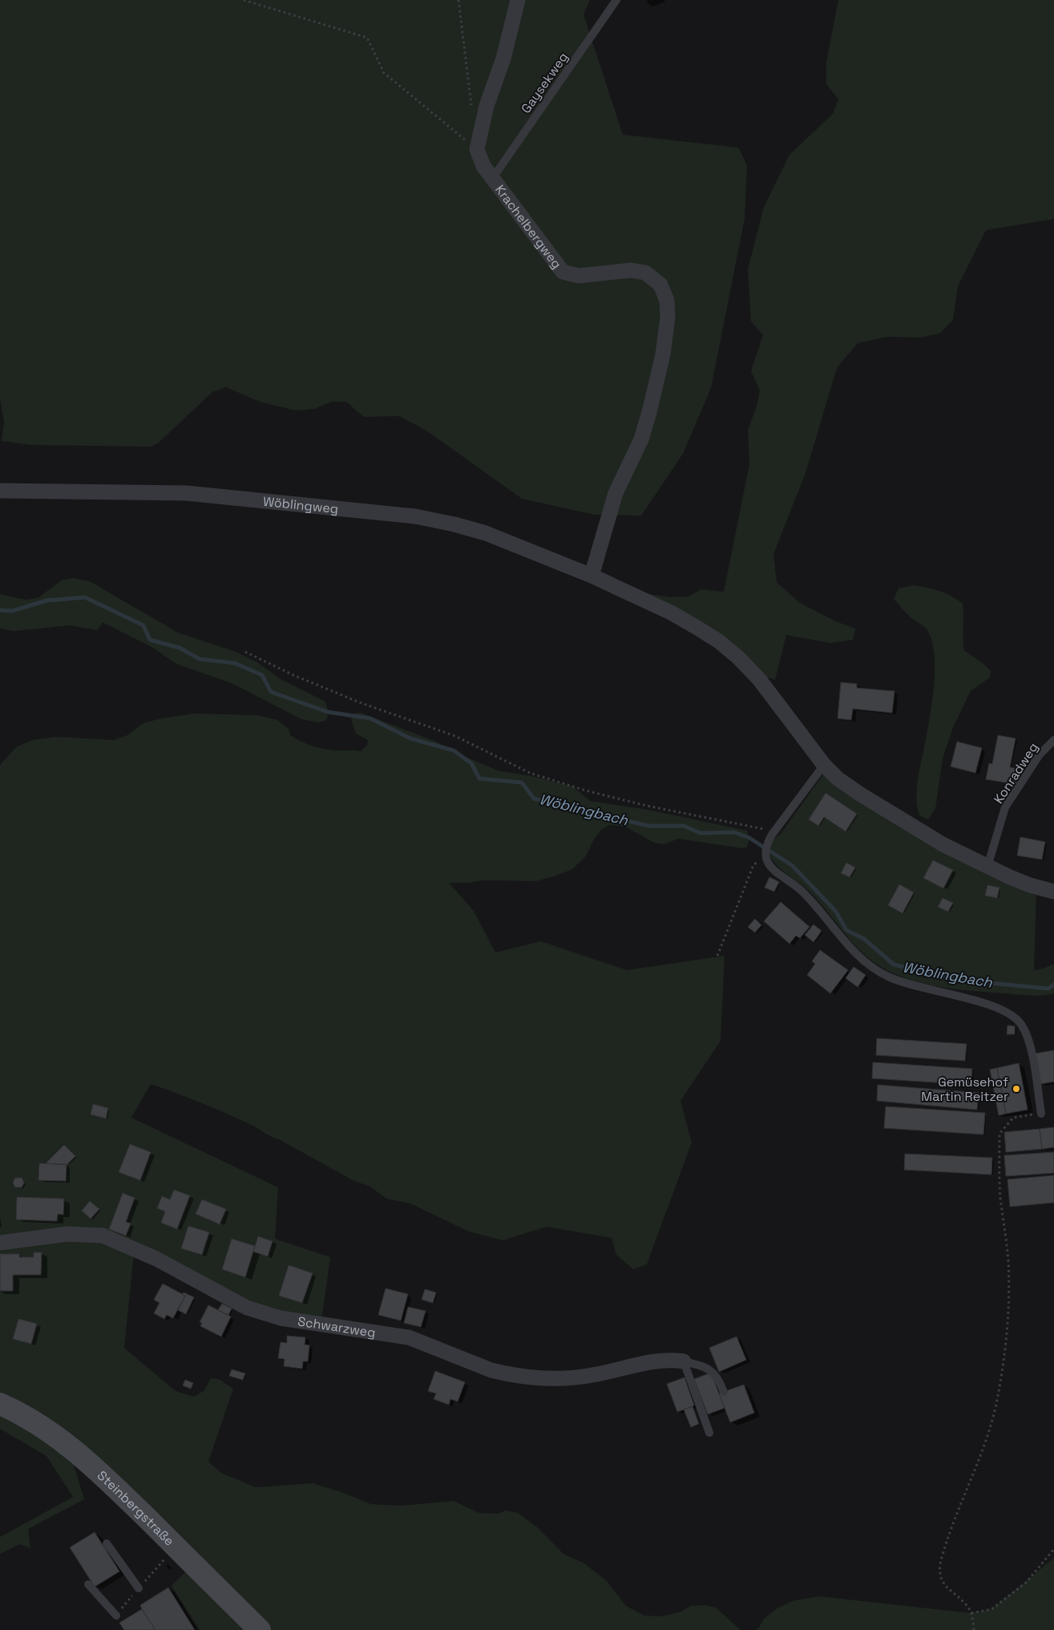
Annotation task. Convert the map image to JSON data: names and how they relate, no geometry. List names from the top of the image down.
{
  "streets": {
    "street": [
      "Krachelbergweg",
      "Wöblingweg",
      "Schwarzweg",
      "Steinbergstraße"
    ],
    "lane": ["Gaysekweg", "Konradweg"]
  },
  "crossings": [
    ["Gaysekweg", "Krachelbergweg"],
    ["Krachelbergweg", "Wöblingweg"],
    ["Wöblingweg", "Konradweg"]
  ],
  "water": ["Wöblingbach"],
  "places": ["Gemüsehof Martin Reitzer"]
}
